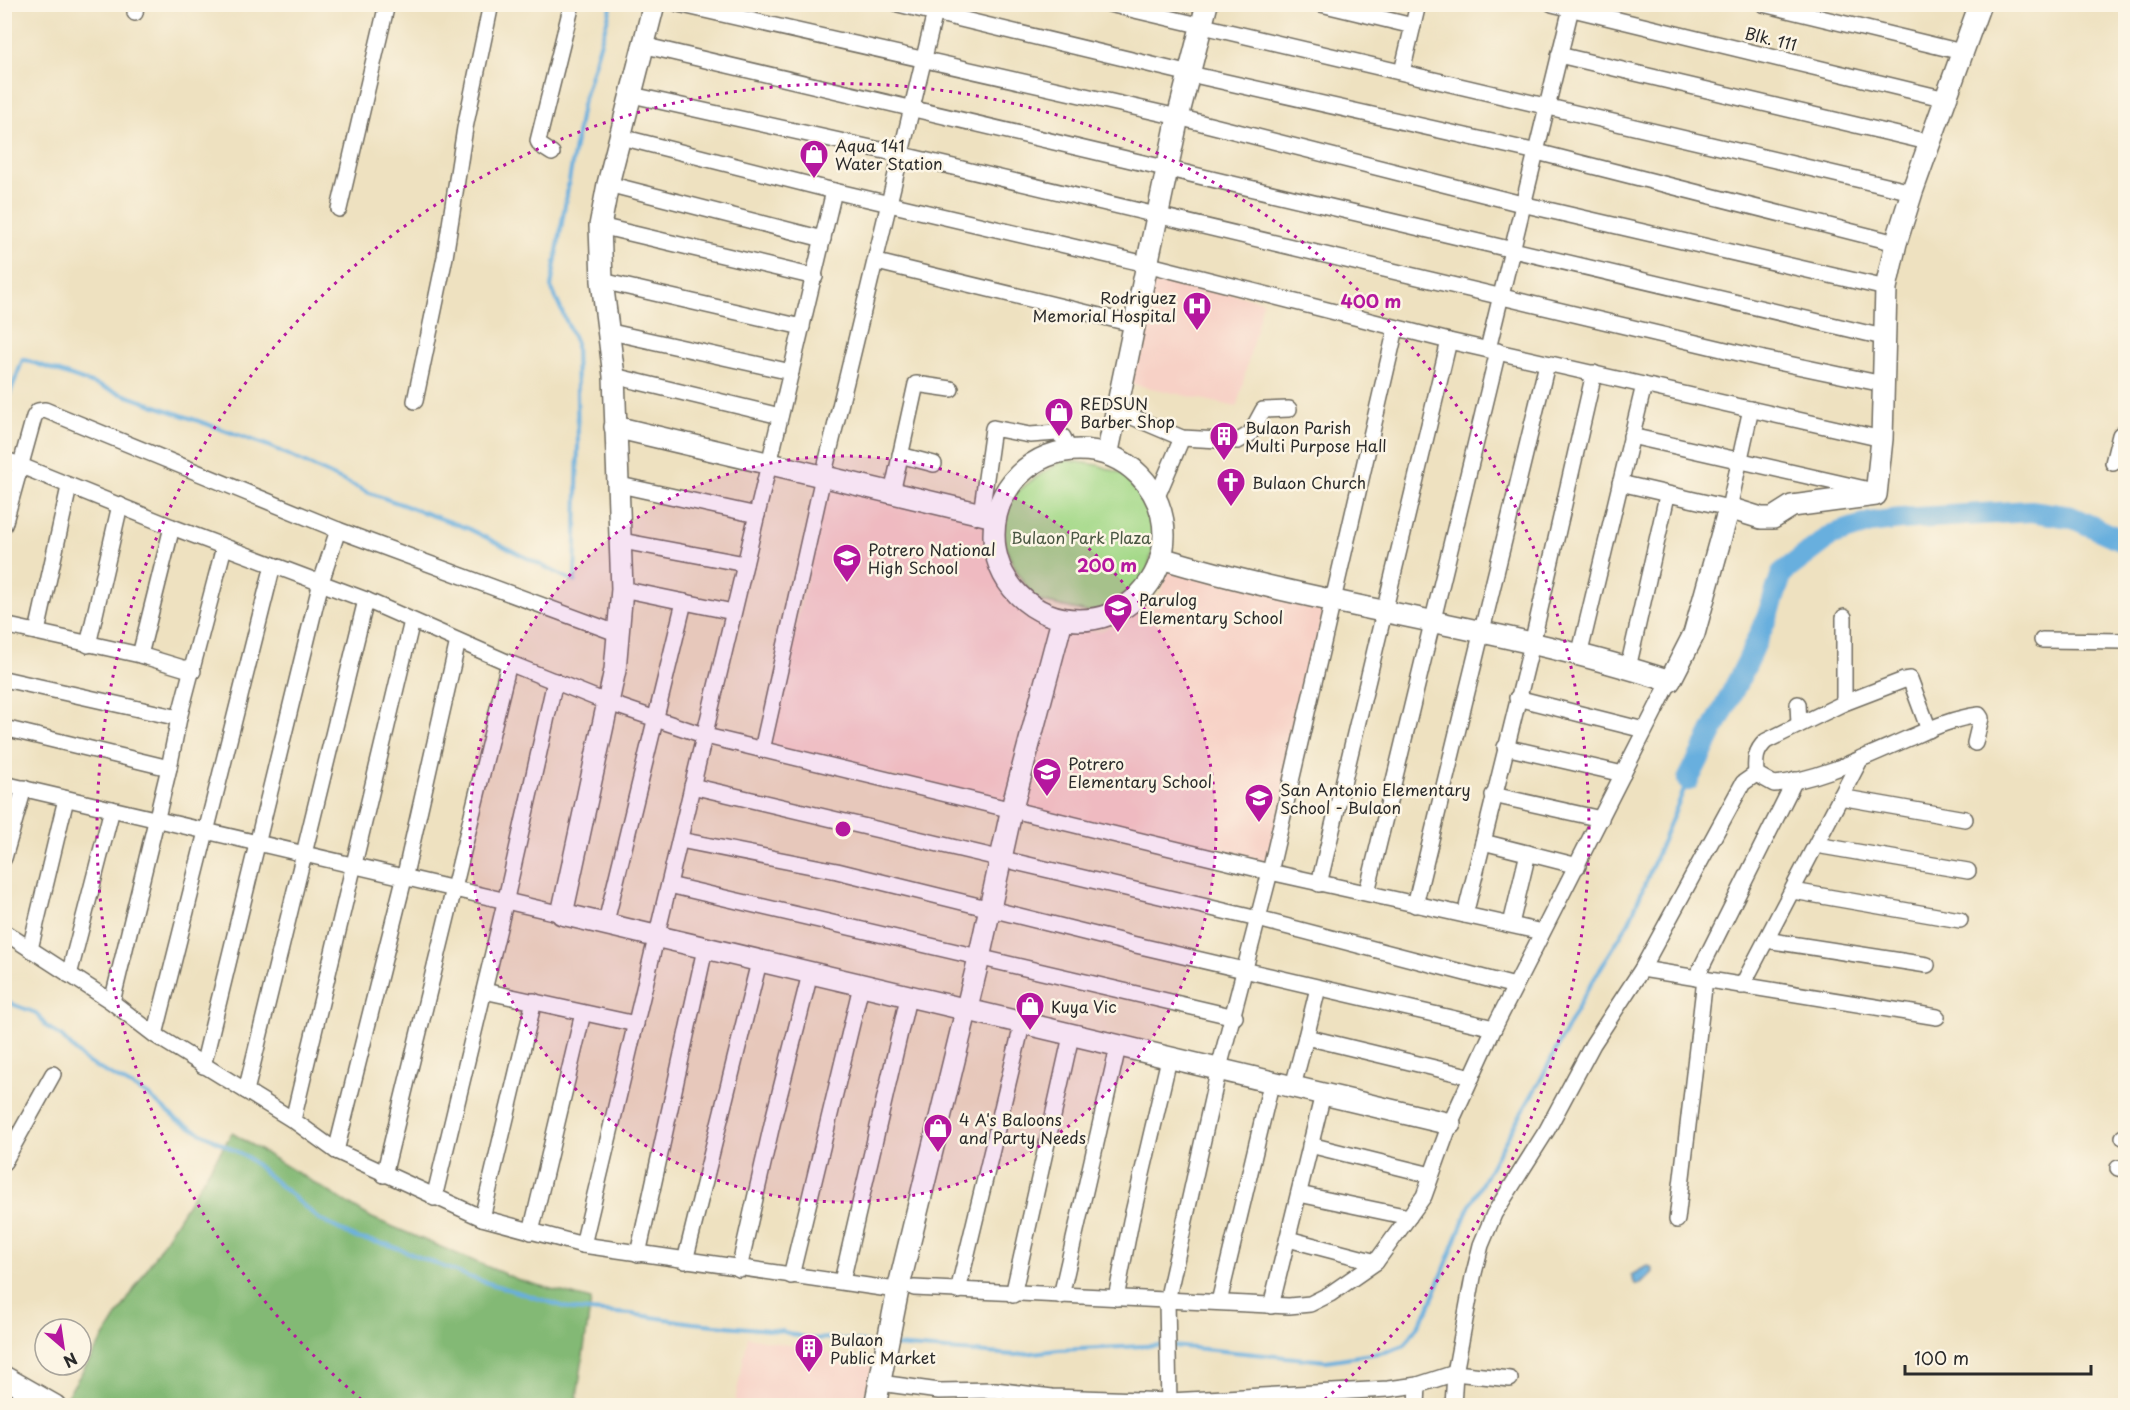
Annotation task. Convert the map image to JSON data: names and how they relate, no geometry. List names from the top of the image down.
{
  "streets": {
    "street": ["Blk. 111"]
  },
  "parks": ["Bulaon Park Plaza"],
  "places": {
    "shop": [
      "Aqua 141 Water Station",
      "REDSUN Barber Shop",
      "Kuya Vic",
      "4 A's Baloons and Party Needs"
    ],
    "hospital": ["Rodriguez Memorial Hospital"],
    "building": ["Bulaon Parish Multi Purpose Hall", "Bulaon Public Market"],
    "church": ["Bulaon Church"],
    "school or university": [
      "Potrero National High School",
      "Parulog Elementary School",
      "Potrero Elementary School",
      "San Antonio Elementary School - Bulaon"
    ]
  },
  "scale_bar": "100 m",
  "north": "bottom right",
  "rings": ["400 m", "200 m"]
}
